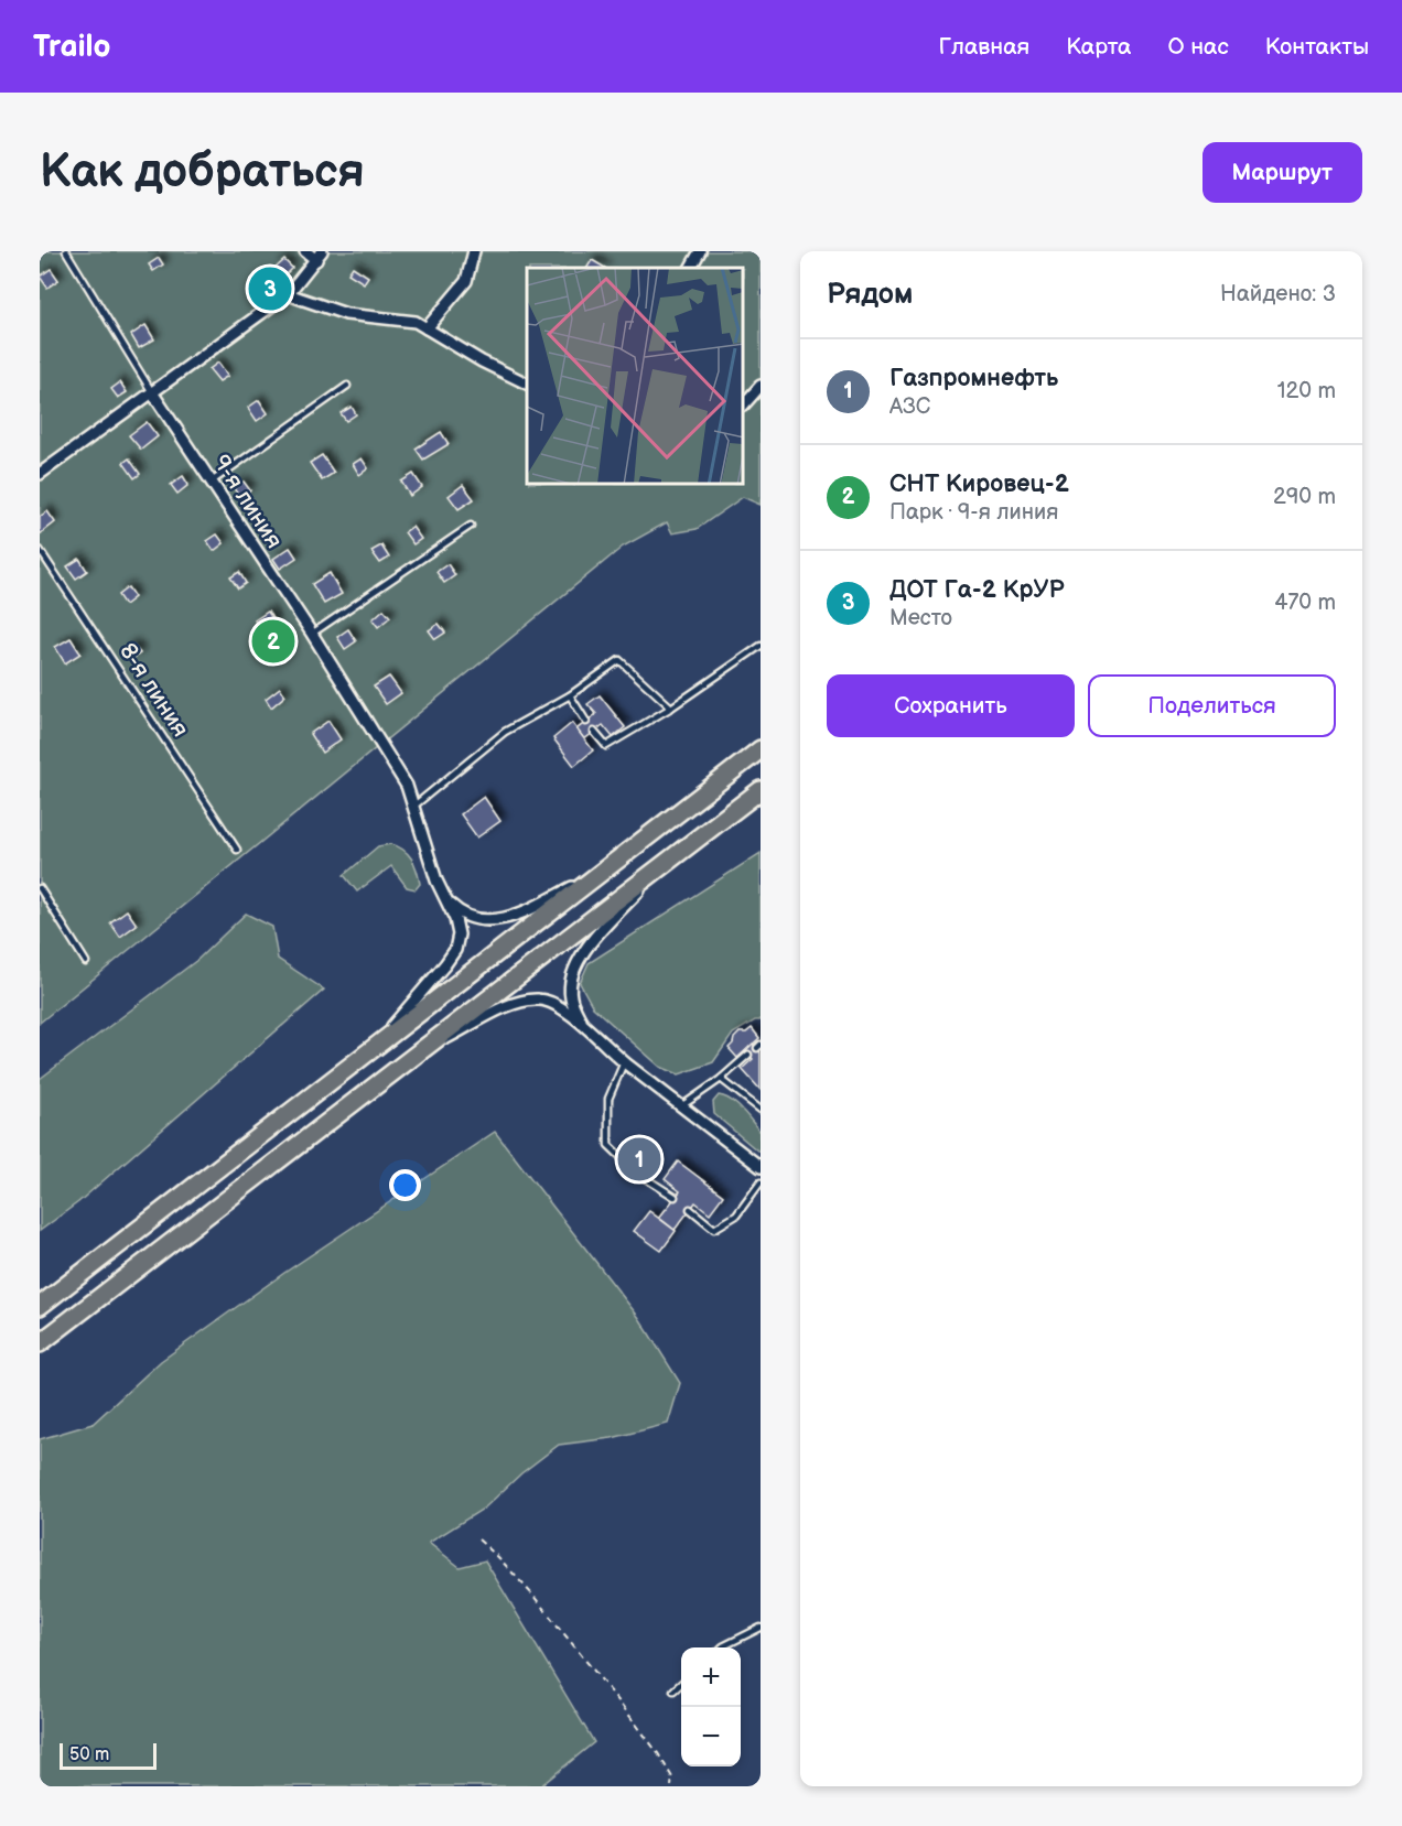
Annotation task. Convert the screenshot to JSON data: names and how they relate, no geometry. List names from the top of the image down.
{
  "streets": {
    "street": ["9-я линия"],
    "lane": ["8-я линия"]
  },
  "scale_bar": "50 m",
  "page": {
    "header": "Trailo",
    "nav": [
      "Главная",
      "Карта",
      "О нас",
      "Контакты"
    ],
    "buttons": [
      "Маршрут",
      ["Сохранить", "Поделиться"]
    ],
    "title": "Как добраться",
    "heading": ["Рядом", "Найдено: 3"],
    "pins": ["3", "2", "1"],
    "list": [
      {
        "mark": "1",
        "name": "Газпромнефть",
        "note": "АЗС",
        "value": "120 m"
      },
      {
        "mark": "2",
        "name": "СНТ Кировец-2",
        "note": "Парк · 9-я линия",
        "value": "290 m"
      },
      {
        "mark": "3",
        "name": "ДОТ Га-2 КрУР",
        "note": "Место",
        "value": "470 m"
      }
    ],
    "map_buttons": ["+", "−"],
    "scale": "50 m"
  }
}
